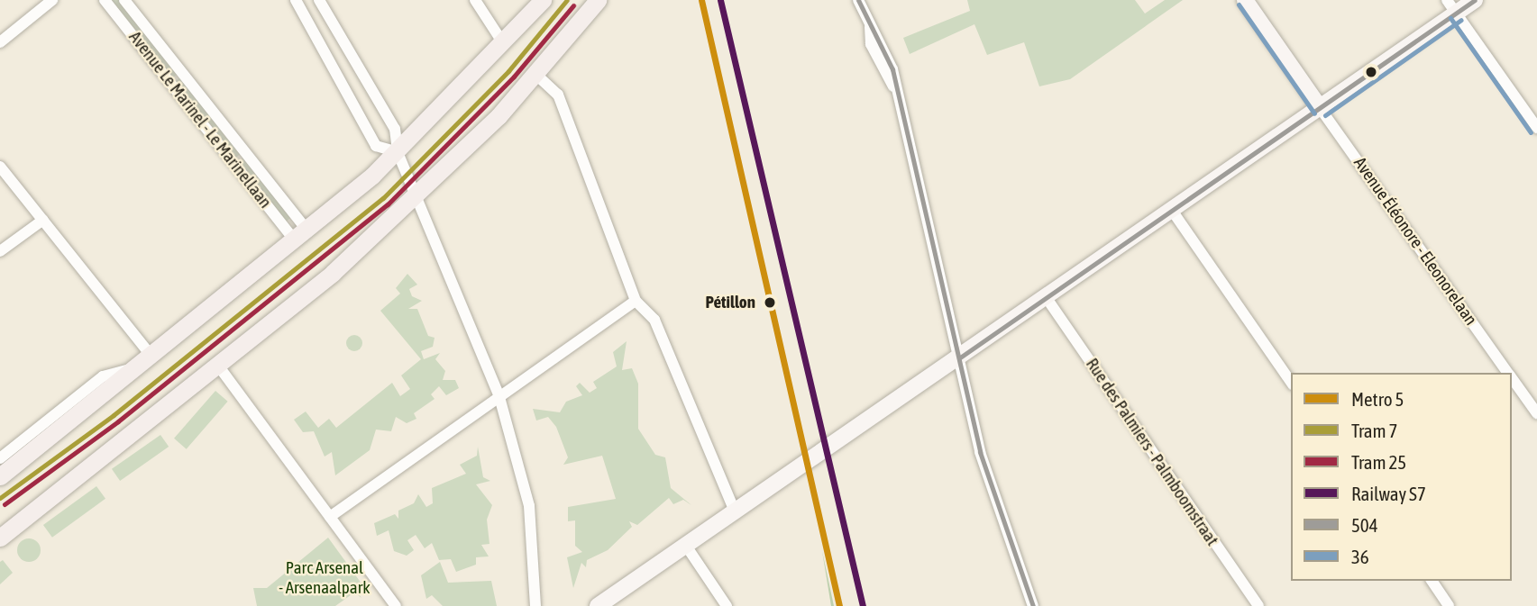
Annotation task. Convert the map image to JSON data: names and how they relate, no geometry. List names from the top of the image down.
{
  "streets": {
    "street": ["Avenue Le Marinel - Le Marinellaan", "Avenue Éléonore - Eleonorelaan", "Rue des Palmiers - Palmboomstraat"]
  },
  "parks": ["Parc Arsenal - Arsenaalpark"],
  "places": ["Pétillon"],
  "lines": [
    "metro line 5",
    "tram line 7",
    "rail line S7",
    "transit line 504",
    "transit line 36",
    "tram line 25"
  ],
  "legend": [
    "Metro 5",
    "Tram 7",
    "Tram 25",
    "Railway S7",
    "504",
    "36"
  ]
}
